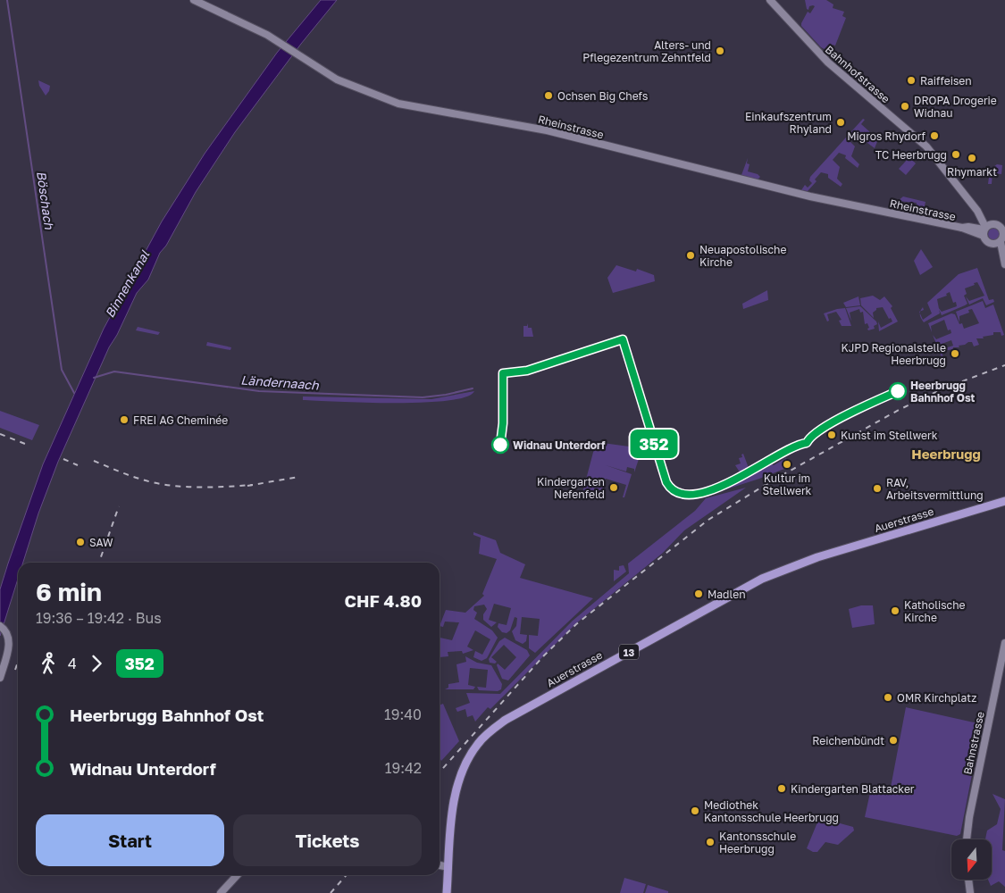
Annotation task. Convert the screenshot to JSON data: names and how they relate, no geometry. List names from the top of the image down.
{
  "streets": {
    "main road": ["Auerstrasse", "13"],
    "street": ["Bahnhofstrasse", "Rheinstrasse", "Bahnstrasse"]
  },
  "crossings": [
    ["Bahnhofstrasse", "Rheinstrasse"]
  ],
  "districts": ["Heerbrugg"],
  "water": ["Böschach", "Binnenkanal", "Ländernaach"],
  "places": [
    "Alters- und Pflegezentrum Zehntfeld",
    "Raiffeisen",
    "Ochsen Big Chefs",
    "DROPA Drogerie Widnau",
    "Einkaufszentrum Rhyland",
    "Migros Rhydorf",
    "TC Heerbrugg",
    "Rhymarkt",
    "Neuapostolische Kirche",
    "KJPD Regionalstelle Heerbrugg",
    "Heerbrugg Bahnhof Ost",
    "FREI AG Cheminée",
    "Kunst im Stellwerk",
    "Widnau Unterdorf",
    "Kultur im Stellwerk",
    "Kindergarten Nefenfeld",
    "RAV, Arbeitsvermittlung",
    "SAW",
    "Madlen",
    "Katholische Kirche",
    "OMR Kirchplatz",
    "Reichenbündt",
    "Kindergarten Blattacker",
    "Mediothek Kantonsschule Heerbrugg",
    "Kantonsschule Heerbrugg"
  ],
  "lines": ["bus line 352"],
  "north": "bottom",
  "page": {
    "on_map": "352",
    "heading": ["6 min", "19:36 – 19:42 · Bus", "CHF 4.80"],
    "legs": ["4", "352"],
    "list": [
      {
        "name": "Heerbrugg Bahnhof Ost",
        "value": "19:40"
      },
      {
        "name": "Widnau Unterdorf",
        "value": "19:42"
      }
    ],
    "buttons": ["Start", "Tickets"]
  }
}
